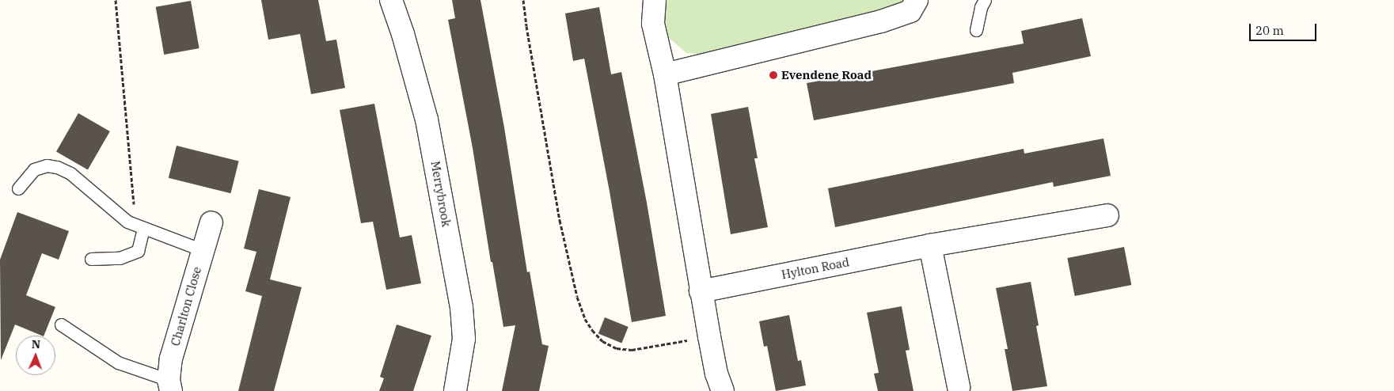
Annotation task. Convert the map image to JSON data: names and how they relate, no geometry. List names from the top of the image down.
{
  "streets": {
    "street": ["Merrybrook", "Hylton Road", "Charlton Close"]
  },
  "places": ["Evendene Road"],
  "scale_bar": "20 m",
  "north": "top"
}
